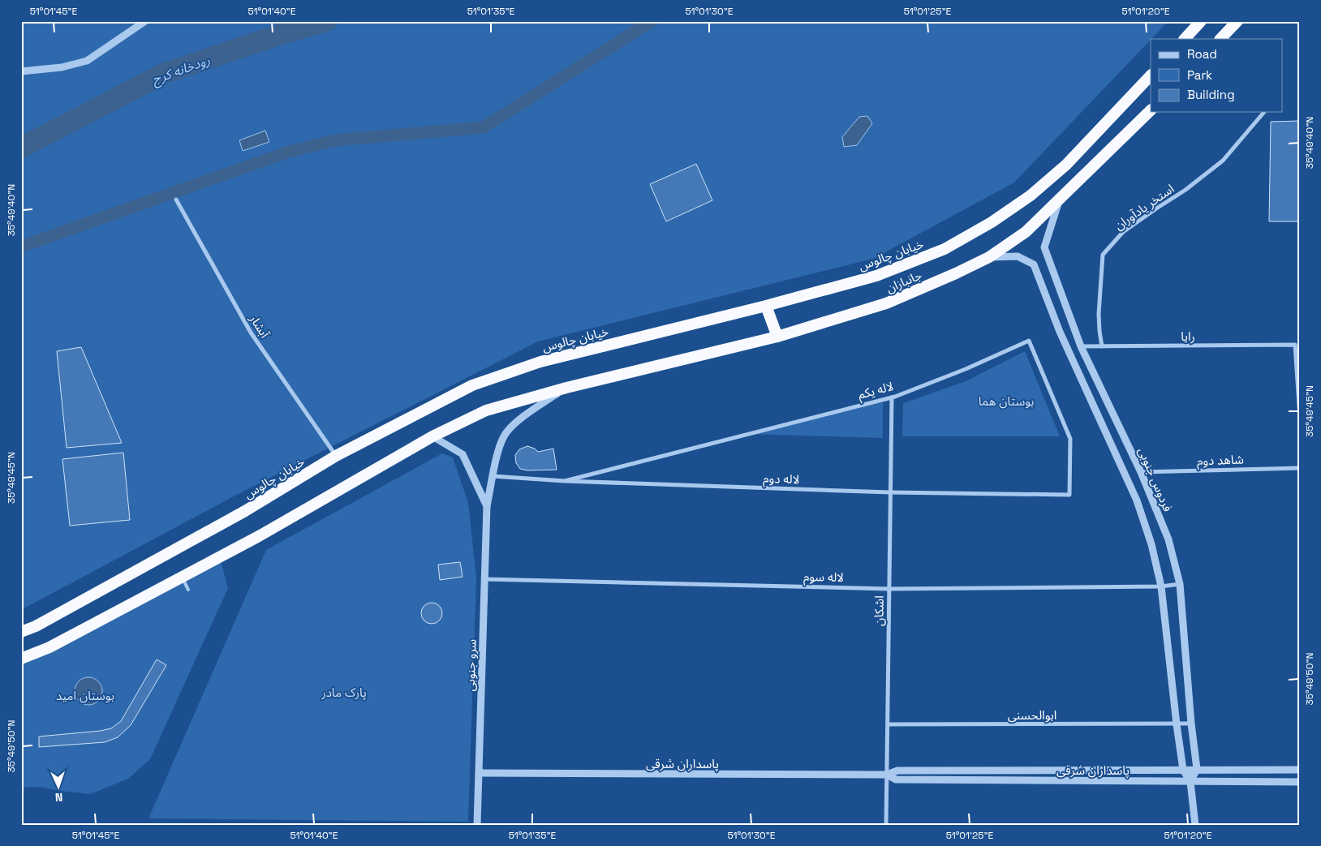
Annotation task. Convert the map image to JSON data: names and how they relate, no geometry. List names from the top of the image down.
{
  "streets": {
    "highway": ["خیابان چالوس", "جانبازان"],
    "street": [
      "استخر یادآوران",
      "آبشار",
      "رایا",
      "لاله یکم",
      "شاهد دوم",
      "لاله دوم",
      "فردوس جنوبی",
      "لاله سوم",
      "اشکان",
      "سرو جنوبی",
      "ابوالحسنی",
      "پاسداران شرقی"
    ]
  },
  "crossings": [
    ["استخر یادآوران", "رایا"],
    ["خیابان چالوس", "آبشار"],
    ["جانبازان", "فردوس جنوبی"],
    ["جانبازان", "سرو جنوبی"],
    ["رایا", "فردوس جنوبی"],
    ["لاله یکم", "لاله دوم"],
    ["لاله یکم", "اشکان"],
    ["شاهد دوم", "فردوس جنوبی"],
    ["لاله دوم", "اشکان"],
    ["لاله دوم", "سرو جنوبی"],
    ["فردوس جنوبی", "لاله سوم"],
    ["فردوس جنوبی", "ابوالحسنی"],
    ["فردوس جنوبی", "پاسداران شرقی"],
    ["لاله سوم", "اشکان"],
    ["لاله سوم", "سرو جنوبی"],
    ["اشکان", "ابوالحسنی"],
    ["اشکان", "پاسداران شرقی"],
    ["سرو جنوبی", "پاسداران شرقی"]
  ],
  "water": ["رودخانه کرج"],
  "parks": ["بوستان هما", "پارک مادر", "بوستان امید"],
  "legend": ["Road", "Park", "Building"],
  "north": "bottom",
  "coordinates": [
    "51°01'45\"E",
    "51°01'40\"E",
    "51°01'35\"E",
    "51°01'30\"E",
    "51°01'25\"E",
    "51°01'20\"E",
    "35°49'40\"N",
    "35°49'45\"N",
    "35°49'50\"N"
  ]
}
